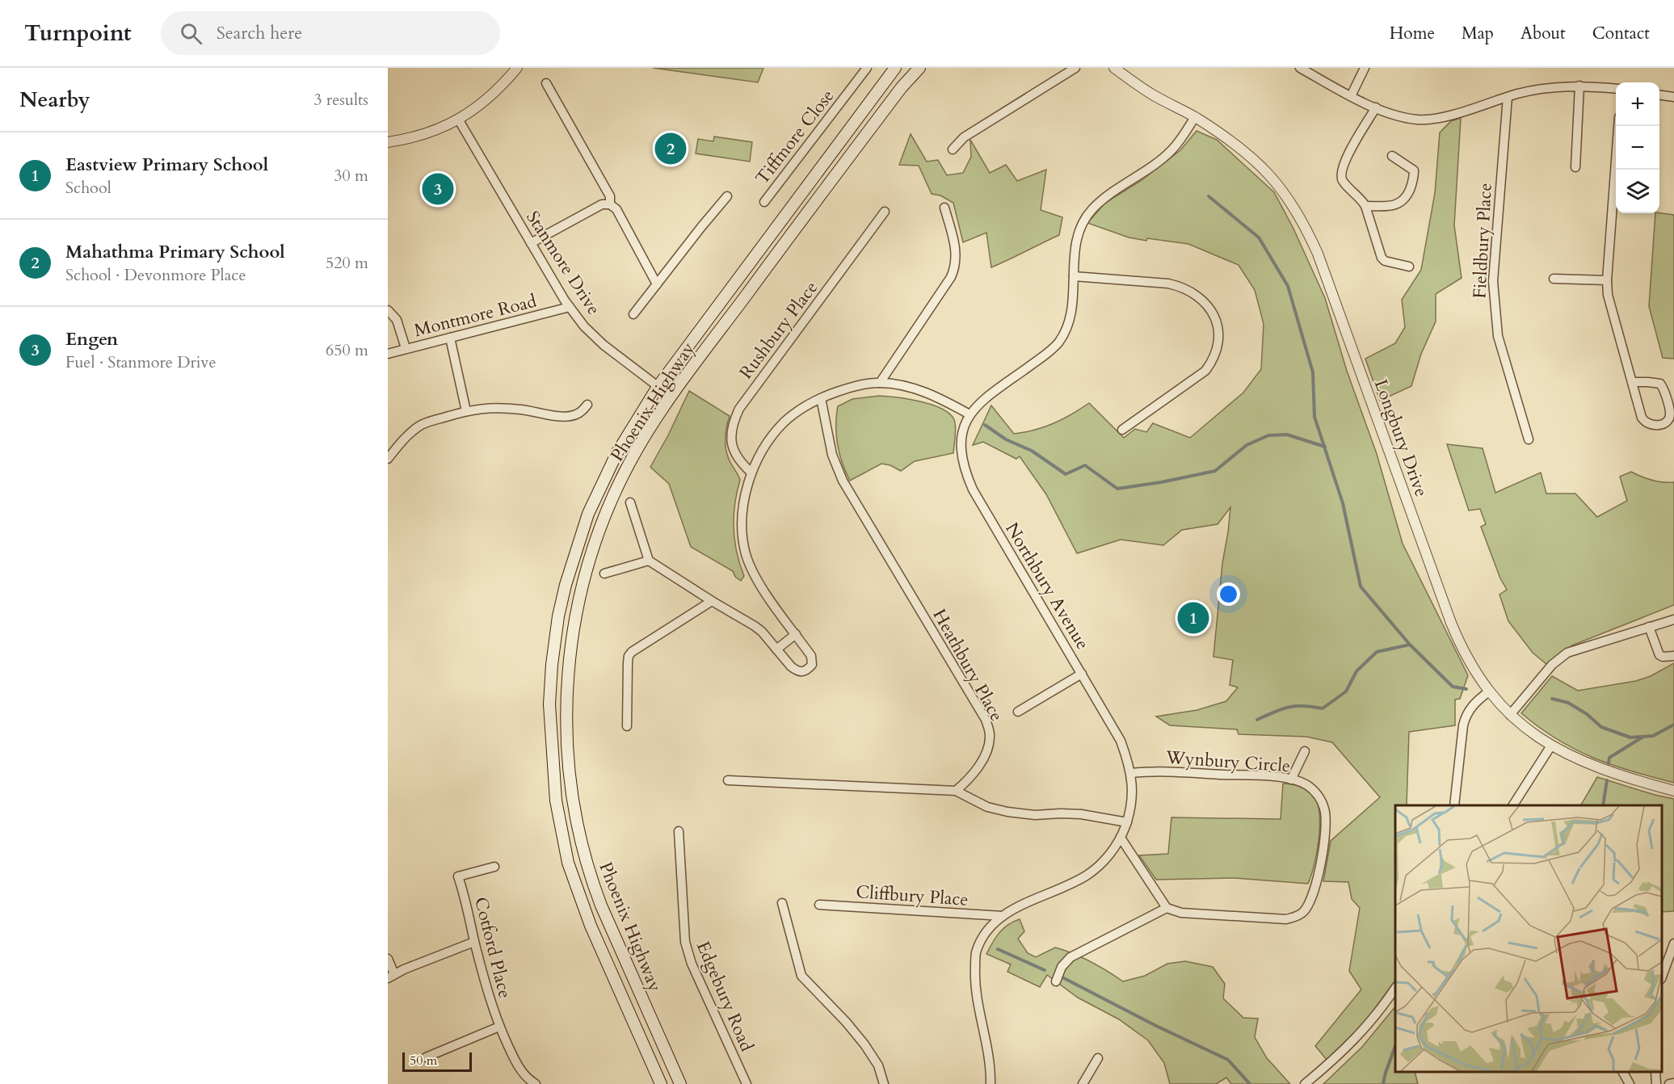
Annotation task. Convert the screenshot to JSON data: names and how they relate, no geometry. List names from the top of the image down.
{
  "streets": {
    "main road": ["Phoenix Highway"],
    "street": [
      "Tiffmore Close",
      "Fieldbury Place",
      "Stanmore Drive",
      "Montmore Road",
      "Rushbury Place",
      "Longbury Drive",
      "Northbury Avenue",
      "Heathbury Place",
      "Wynbury Circle",
      "Cliffbury Place",
      "Cotford Place",
      "Edgebury Road"
    ]
  },
  "crossings": [
    ["Stanmore Drive", "Montmore Road"],
    ["Stanmore Drive", "Phoenix Highway"],
    ["Longbury Drive", "Northbury Avenue"],
    ["Northbury Avenue", "Wynbury Circle"],
    ["Northbury Avenue", "Cliffbury Place"]
  ],
  "scale_bar": "50 m",
  "page": {
    "header": "Turnpoint",
    "search": "Search here",
    "nav": [
      "Home",
      "Map",
      "About",
      "Contact"
    ],
    "heading": ["Nearby", "3 results"],
    "map_buttons": ["+", "−"],
    "list": [
      {
        "mark": "1",
        "name": "Eastview Primary School",
        "note": "School",
        "value": "30 m"
      },
      {
        "mark": "2",
        "name": "Mahathma Primary School",
        "note": "School · Devonmore Place",
        "value": "520 m"
      },
      {
        "mark": "3",
        "name": "Engen",
        "note": "Fuel · Stanmore Drive",
        "value": "650 m"
      }
    ],
    "pins": ["2", "3", "1"],
    "scale": "50 m"
  }
}
